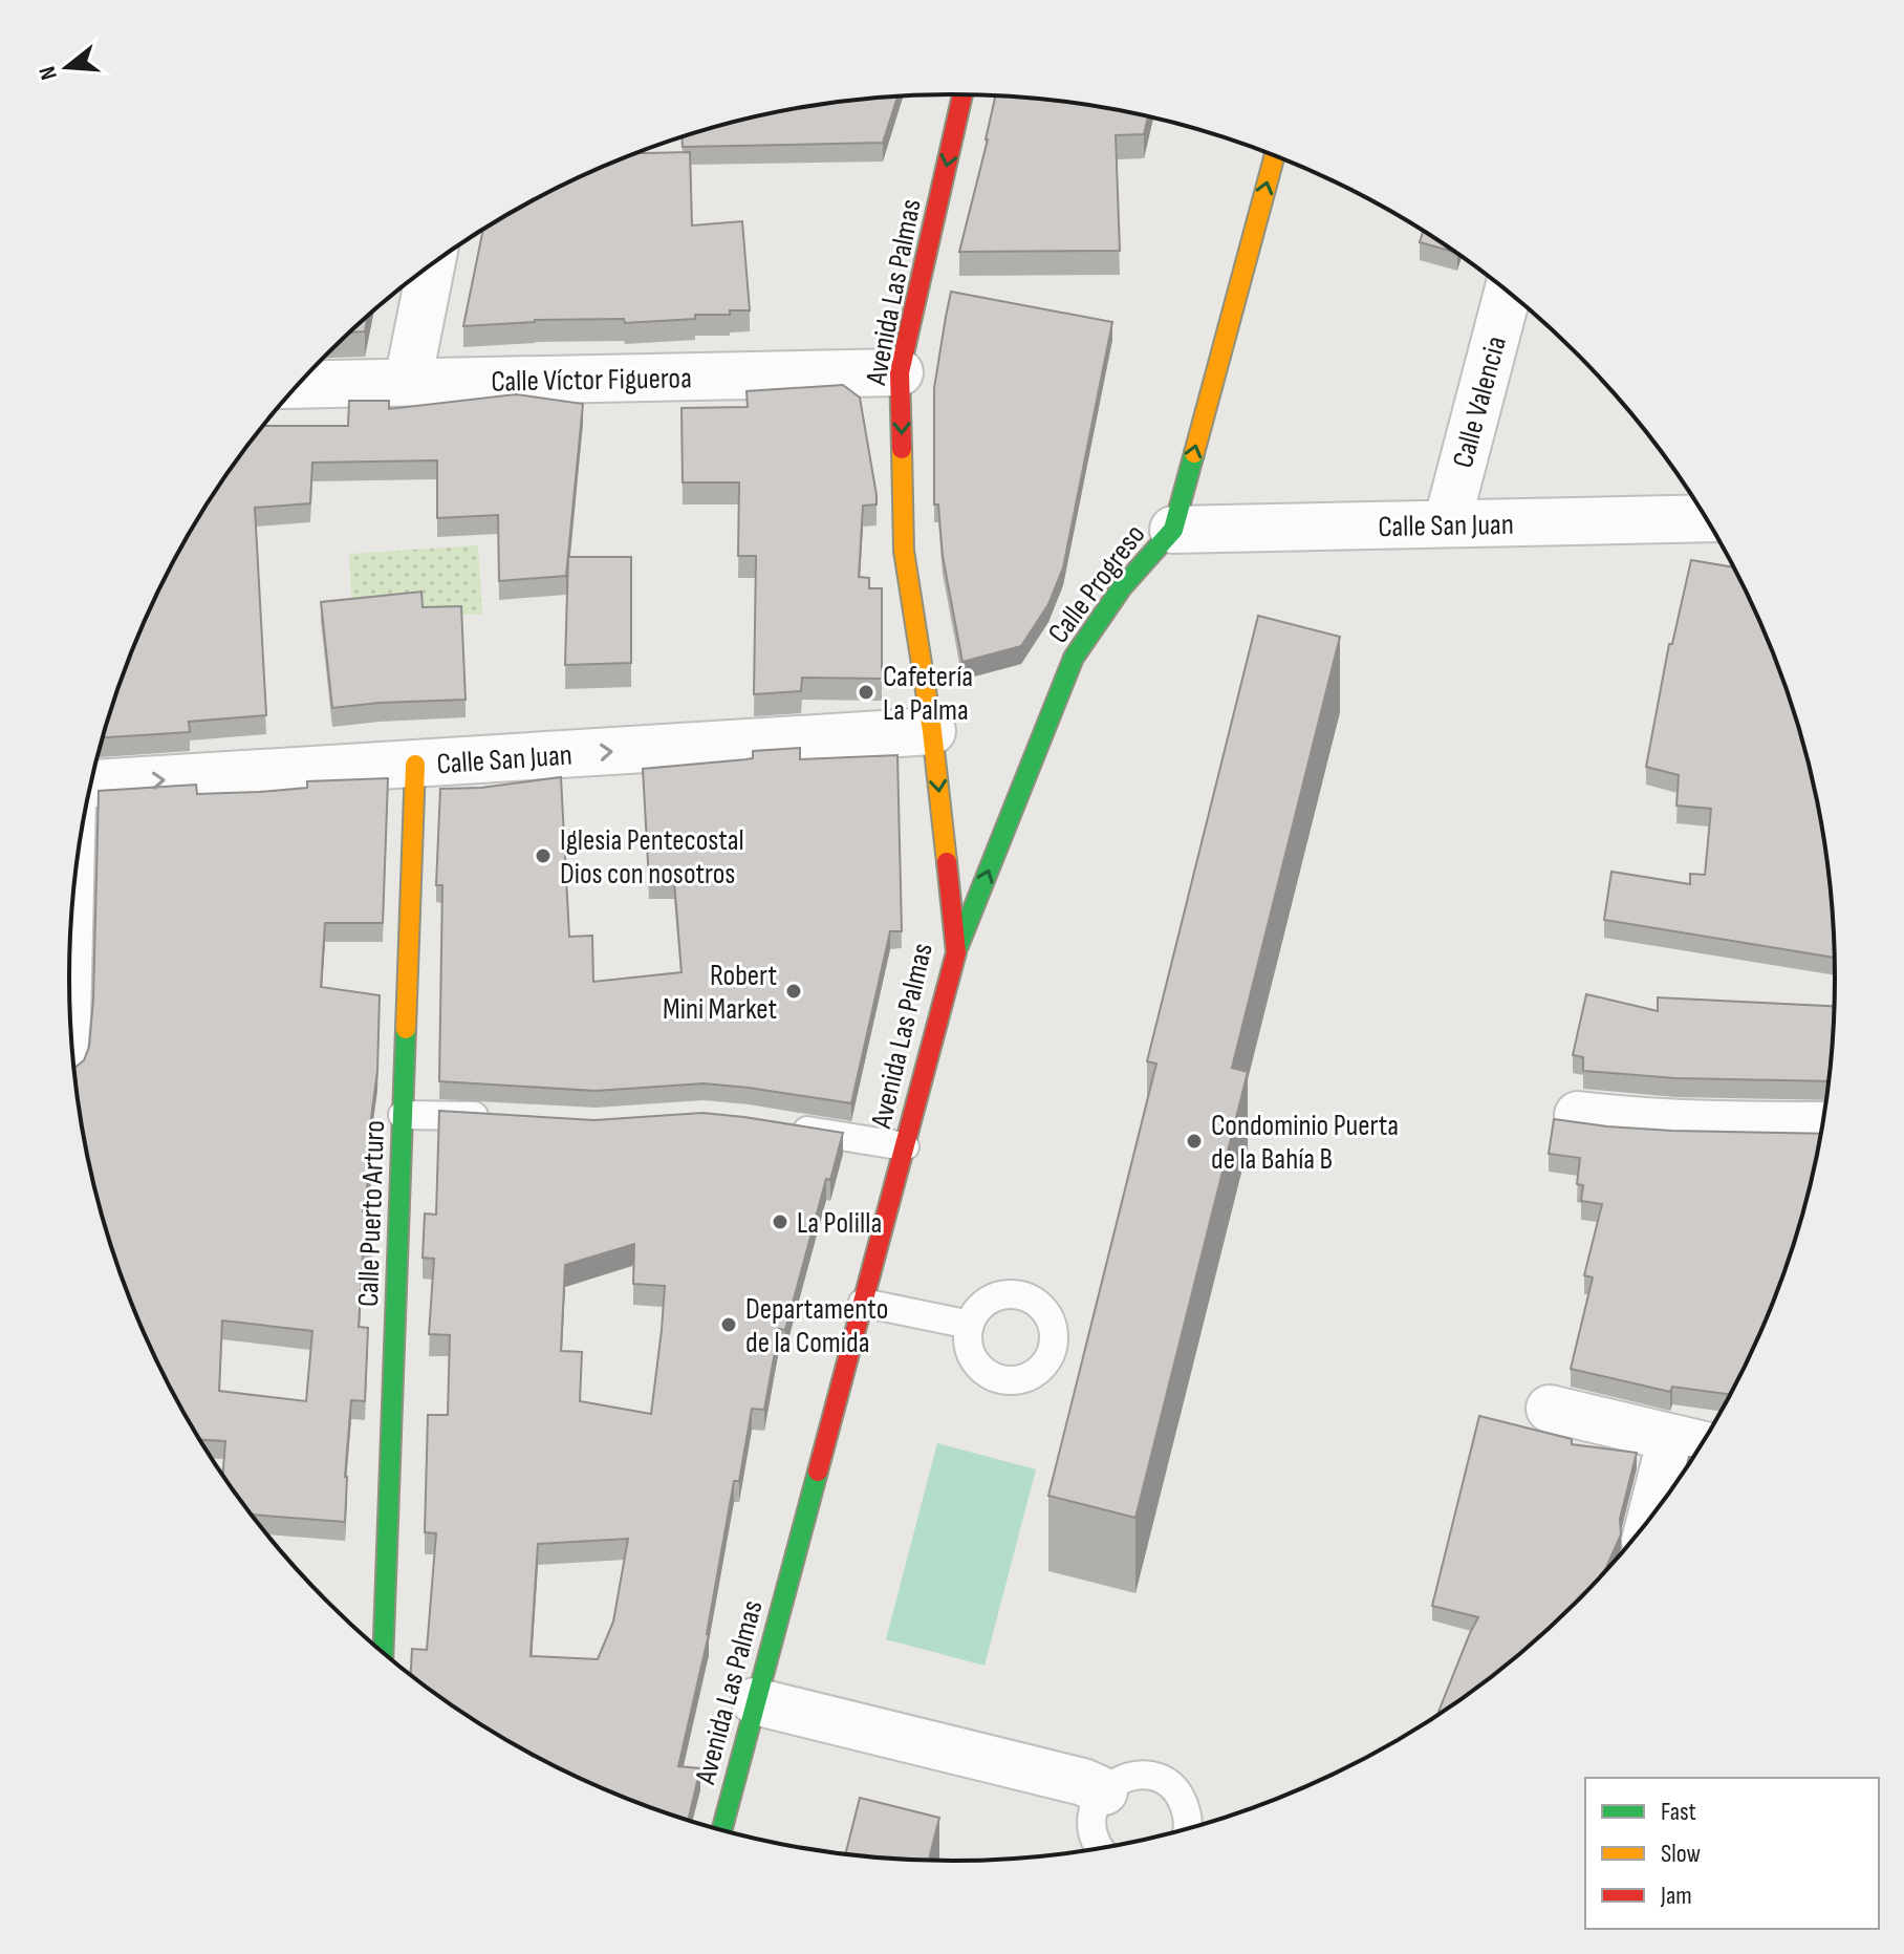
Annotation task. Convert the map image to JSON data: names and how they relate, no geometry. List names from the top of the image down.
{
  "streets": {
    "street": [
      "Avenida Las Palmas",
      "Calle Víctor Figueroa",
      "Calle Valencia",
      "Calle San Juan",
      "Calle Progreso",
      "Calle Puerto Arturo"
    ]
  },
  "crossings": [
    ["Avenida Las Palmas", "Calle Víctor Figueroa"],
    ["Avenida Las Palmas", "Calle San Juan"],
    ["Avenida Las Palmas", "Calle Progreso"],
    ["Calle Valencia", "Calle San Juan"],
    ["Calle San Juan", "Calle Progreso"],
    ["Calle San Juan", "Calle Puerto Arturo"]
  ],
  "one_way": ["Avenida Las Palmas", "Calle San Juan", "Calle Progreso"],
  "places": [
    "Cafetería La Palma",
    "Iglesia Pentecostal Dios con nosotros",
    "Robert Mini Market",
    "Condominio Puerta de la Bahía B",
    "La Polilla",
    "Departamento de la Comida"
  ],
  "legend": ["Fast", "Slow", "Jam"],
  "north": "left"
}
